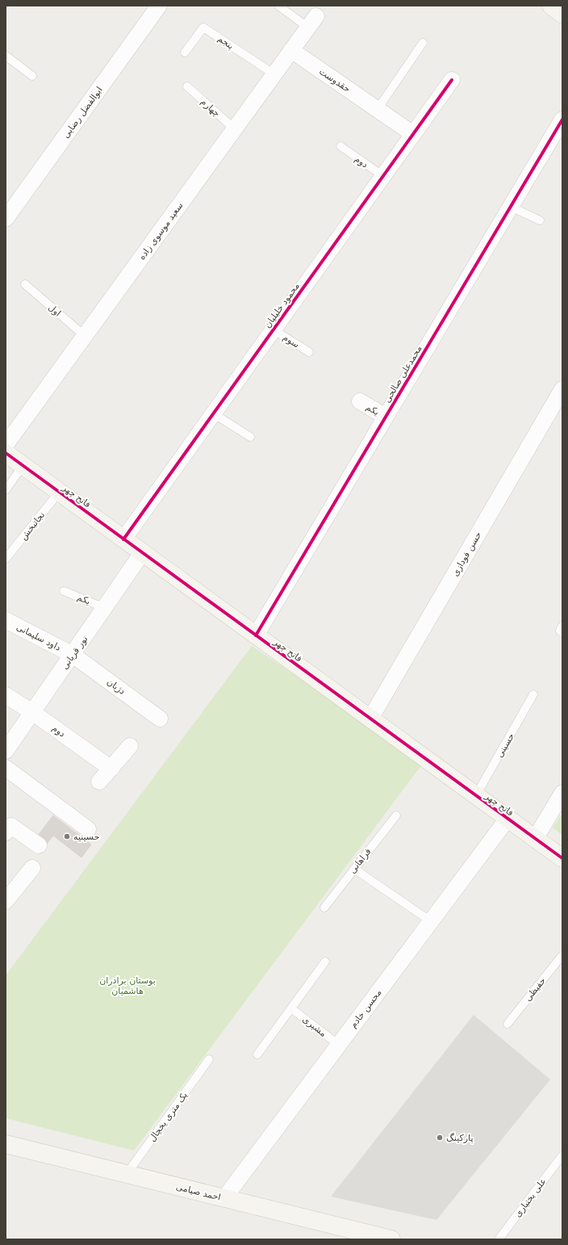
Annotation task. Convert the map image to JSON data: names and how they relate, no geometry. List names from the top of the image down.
{
  "streets": {
    "street": [
      "حقدوست",
      "ابوالفضل رضایی",
      "دوم",
      "سعید موسوی زاده",
      "محمود خلیلیان",
      "محمدعلی صالحی",
      "یکم",
      "فاتح چهر",
      "حسن فودازی",
      "داود سلیمانی",
      "نور قربانی",
      "دژبان",
      "محسن خادم",
      "احمد صیامی"
    ],
    "lane": [
      "پنجم",
      "چهارم",
      "اول",
      "سوم",
      "نجاتبخش",
      "حسینی",
      "فراهانی",
      "حفیظی",
      "مشیری",
      "یک متری یخچال",
      "علی بختیاری"
    ]
  },
  "crossings": [
    ["پنجم", "سعید موسوی زاده"],
    ["حقدوست", "سعید موسوی زاده"],
    ["حقدوست", "محمود خلیلیان"],
    ["چهارم", "سعید موسوی زاده"],
    ["دوم", "محمود خلیلیان"],
    ["دوم", "نور قربانی"],
    ["سعید موسوی زاده", "اول"],
    ["محمود خلیلیان", "سوم"],
    ["محمود خلیلیان", "فاتح چهر"],
    ["محمدعلی صالحی", "یکم"],
    ["محمدعلی صالحی", "فاتح چهر"],
    ["یکم", "نور قربانی"],
    ["فاتح چهر", "نجاتبخش"],
    ["فاتح چهر", "حسن فودازی"],
    ["فاتح چهر", "نور قربانی"],
    ["فاتح چهر", "حسینی"],
    ["فاتح چهر", "محسن خادم"],
    ["داود سلیمانی", "نور قربانی"],
    ["داود سلیمانی", "دژبان"],
    ["نور قربانی", "دژبان"],
    ["محسن خادم", "مشیری"],
    ["محسن خادم", "احمد صیامی"],
    ["یک متری یخچال", "احمد صیامی"]
  ],
  "parks": ["بوستان برادران هاشمیان"],
  "places": ["حسینیه", "پارکینگ"]
}
